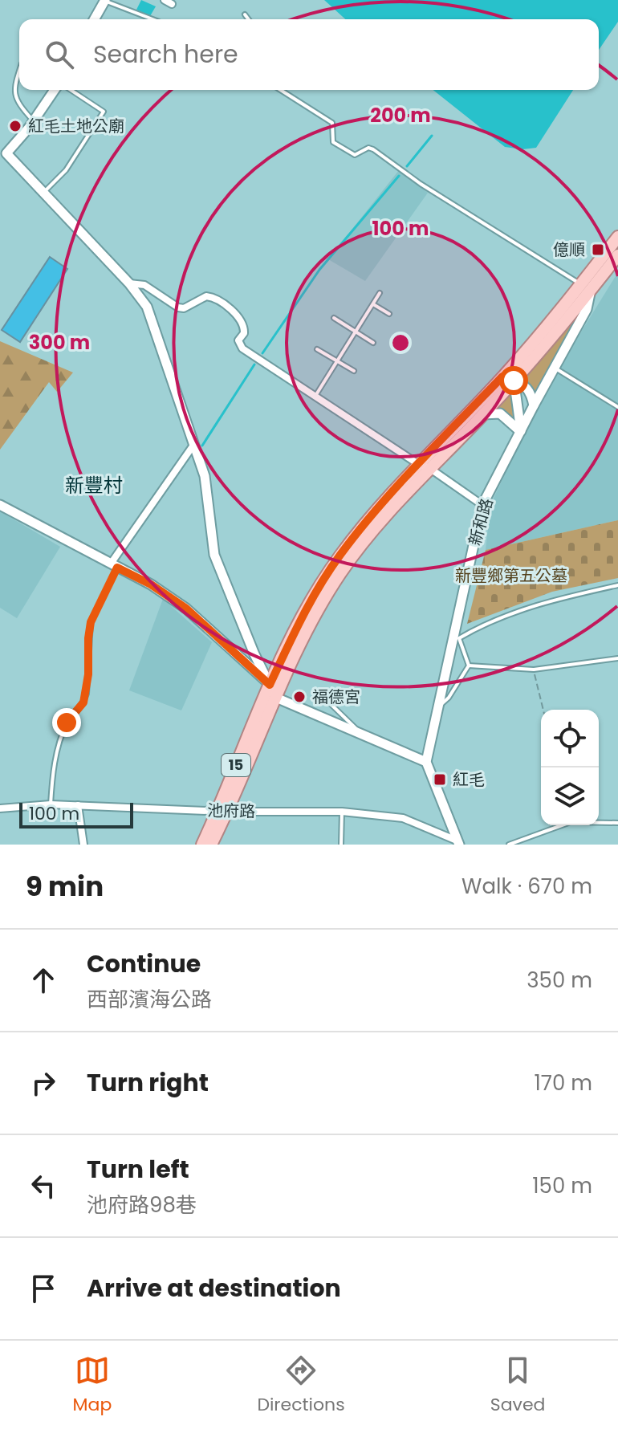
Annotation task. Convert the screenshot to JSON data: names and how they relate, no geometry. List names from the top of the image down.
{
  "streets": {
    "main road": ["新和路", "15"],
    "street": ["池府路"]
  },
  "crossings": [
    ["新和路", "15"],
    ["15", "池府路"]
  ],
  "districts": ["新豐村"],
  "parks": ["新豐鄉第五公墓"],
  "places": {
    "other": ["紅毛土地公廟", "福德宮"],
    "transit": ["億順", "紅毛"]
  },
  "scale_bar": "100 m",
  "page": {
    "search": "Search here",
    "scale": "100 m",
    "heading": ["9 min", "Walk · 670 m"],
    "list": [
      ["Continue", "西部濱海公路", "350 m"],
      ["Turn right", "170 m"],
      ["Turn left", "池府路98巷", "150 m"],
      "Arrive at destination"
    ],
    "nav": ["Map", "Directions", "Saved"]
  },
  "rings": ["200 m", "100 m", "300 m"]
}
